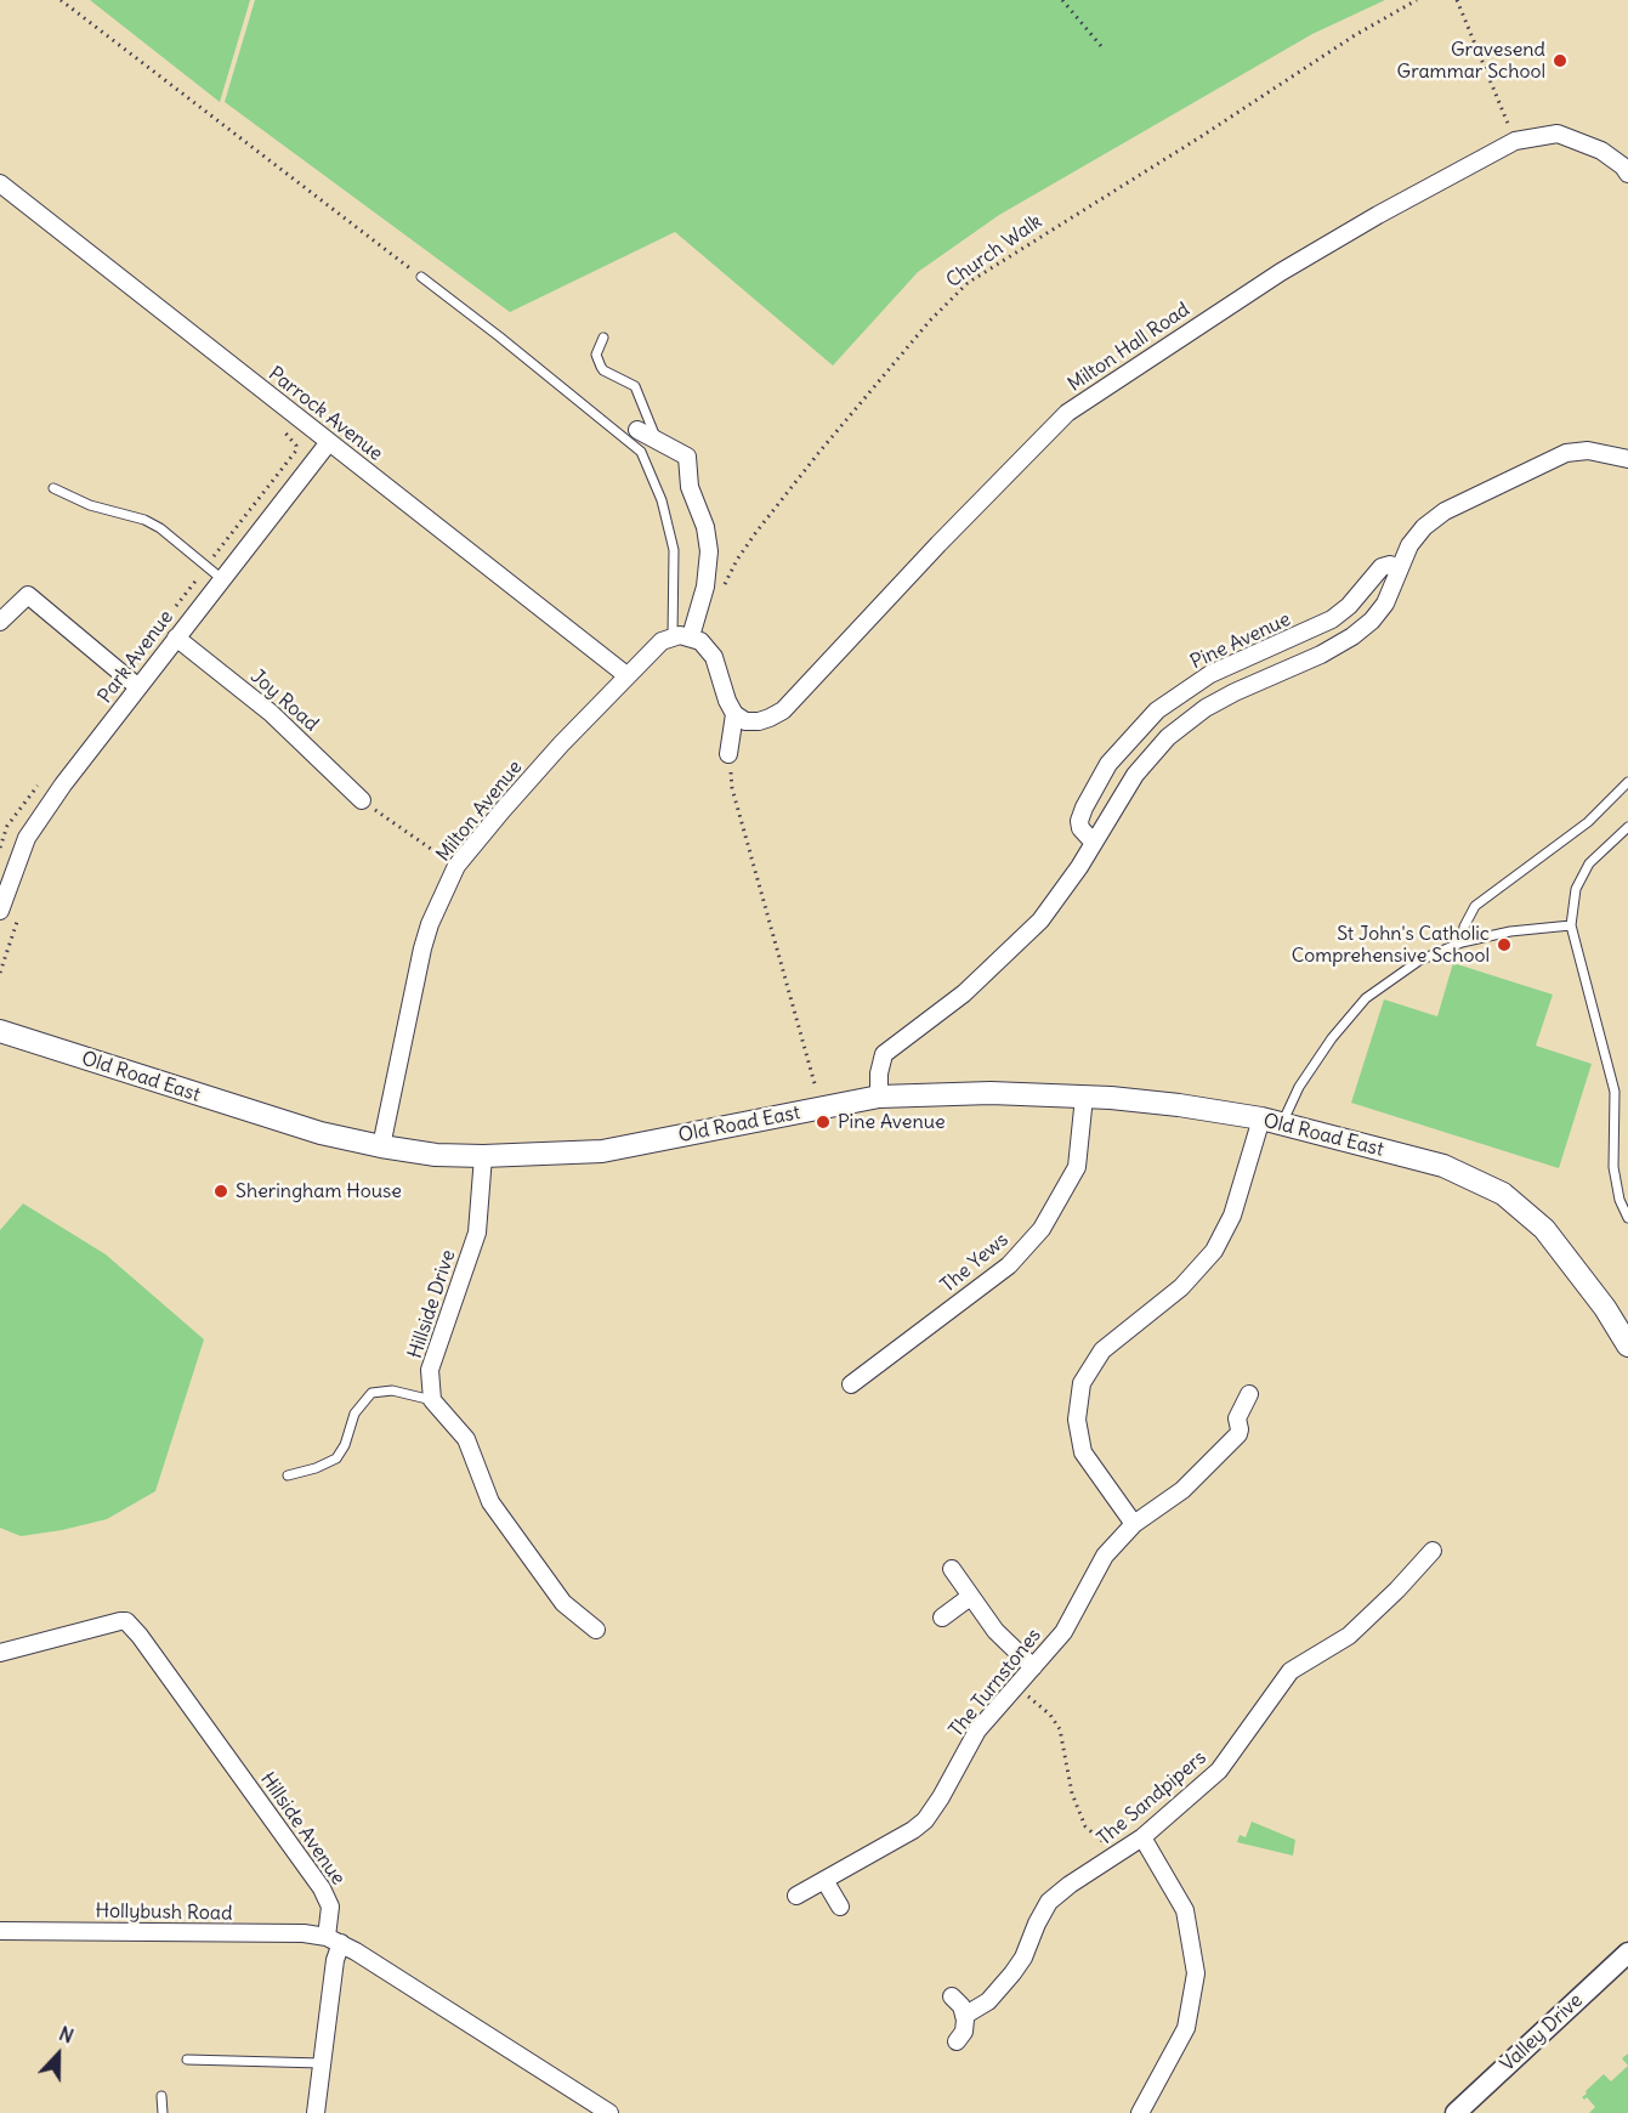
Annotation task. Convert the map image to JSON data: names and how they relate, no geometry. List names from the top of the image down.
{
  "streets": {
    "main road": ["Old Road East"],
    "street": [
      "Milton Hall Road",
      "Parrock Avenue",
      "Pine Avenue",
      "Park Avenue",
      "Joy Road",
      "Milton Avenue",
      "The Yews",
      "Hillside Drive",
      "The Turnstones",
      "The Sandpipers",
      "Hillside Avenue",
      "Hollybush Road",
      "Valley Drive"
    ],
    "path": ["Church Walk"]
  },
  "crossings": [
    ["Parrock Avenue", "Park Avenue"],
    ["Parrock Avenue", "Milton Avenue"],
    ["Park Avenue", "Joy Road"],
    ["Milton Avenue", "Old Road East"],
    ["Old Road East", "The Yews"],
    ["Old Road East", "Hillside Drive"],
    ["Hillside Avenue", "Hollybush Road"]
  ],
  "places": [
    "Gravesend Grammar School",
    "St John's Catholic Comprehensive School",
    "Pine Avenue",
    "Sheringham House"
  ],
  "north": "top"
}
